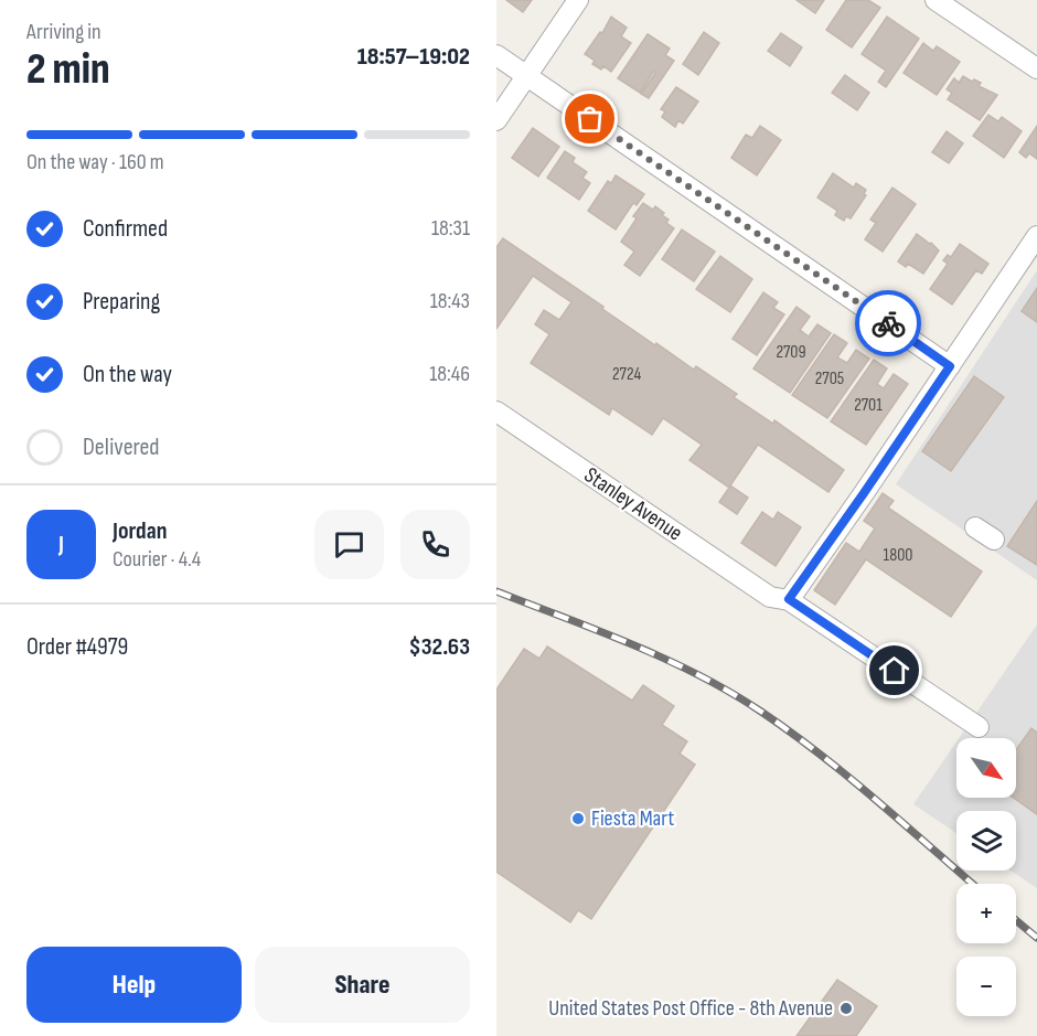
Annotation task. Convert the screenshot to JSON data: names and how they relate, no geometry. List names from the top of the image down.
{
  "streets": {
    "street": ["Stanley Avenue"]
  },
  "places": ["Fiesta Mart", "United States Post Office - 8th Avenue"],
  "house_numbers": [
    "2709",
    "2724",
    "2705",
    "2701",
    "1800"
  ],
  "north": "bottom right",
  "page": {
    "heading": ["2 min", "Arriving in", "18:57–19:02"],
    "panel": [
      "Jordan",
      "Courier · 4.4",
      "Order #4979",
      "$32.63"
    ],
    "bar": "On the way · 160 m",
    "list": [
      ["Confirmed", "18:31"],
      ["Preparing", "18:43"],
      ["On the way", "18:46"],
      "Delivered"
    ],
    "round": "J",
    "map_buttons": ["+", "−"],
    "buttons": ["Help", "Share"]
  }
}
